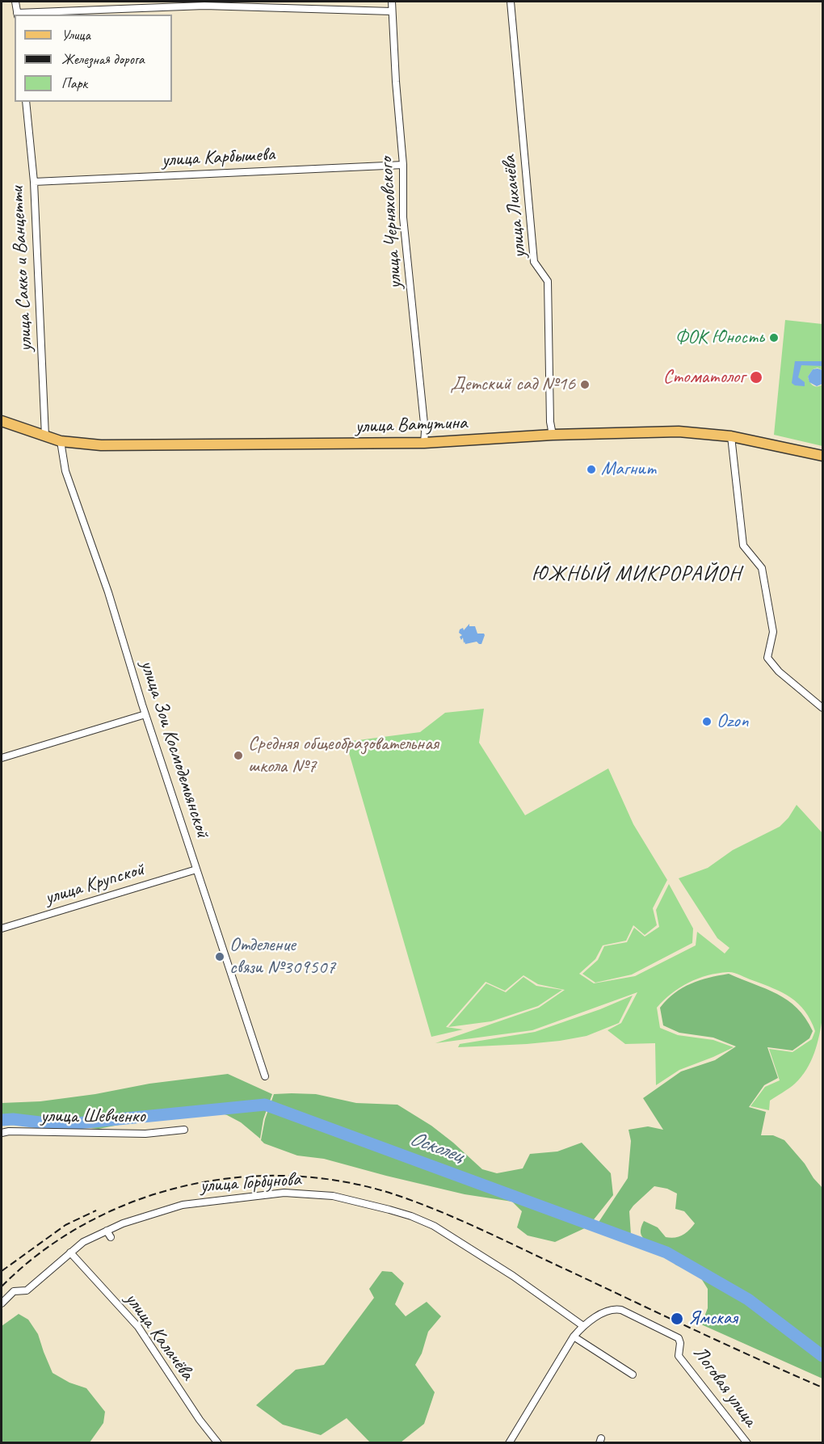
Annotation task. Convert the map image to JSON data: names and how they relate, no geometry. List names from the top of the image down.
{
  "streets": {
    "main road": ["улица Ватутина"],
    "street": [
      "улица Карбышева",
      "улица Лихачёва",
      "улица Черняховского",
      "улица Сакко и Ванцетти",
      "улица Зои Космодемьянской",
      "улица Крупской",
      "улица Шевченко",
      "улица Горбунова",
      "улица Калачёва",
      "Логовая улица"
    ]
  },
  "crossings": [
    ["улица Карбышева", "улица Черняховского"],
    ["улица Карбышева", "улица Сакко и Ванцетти"],
    ["улица Лихачёва", "улица Ватутина"],
    ["улица Черняховского", "улица Ватутина"],
    ["улица Сакко и Ванцетти", "улица Ватутина"],
    ["улица Ватутина", "улица Зои Космодемьянской"],
    ["улица Зои Космодемьянской", "улица Крупской"],
    ["улица Горбунова", "улица Калачёва"],
    ["улица Горбунова", "Логовая улица"]
  ],
  "districts": ["ЮЖНЫЙ МИКРОРАЙОН"],
  "water": ["Осколец"],
  "places": [
    "ФОК Юность",
    "Стоматолог",
    "Детский сад №16",
    "Магнит",
    "Ozon",
    "Средняя общеобразовательная школа №7",
    "Отделение связи №309507",
    "Ямская"
  ],
  "legend": ["Улица", "Железная дорога", "Парк"]
}
